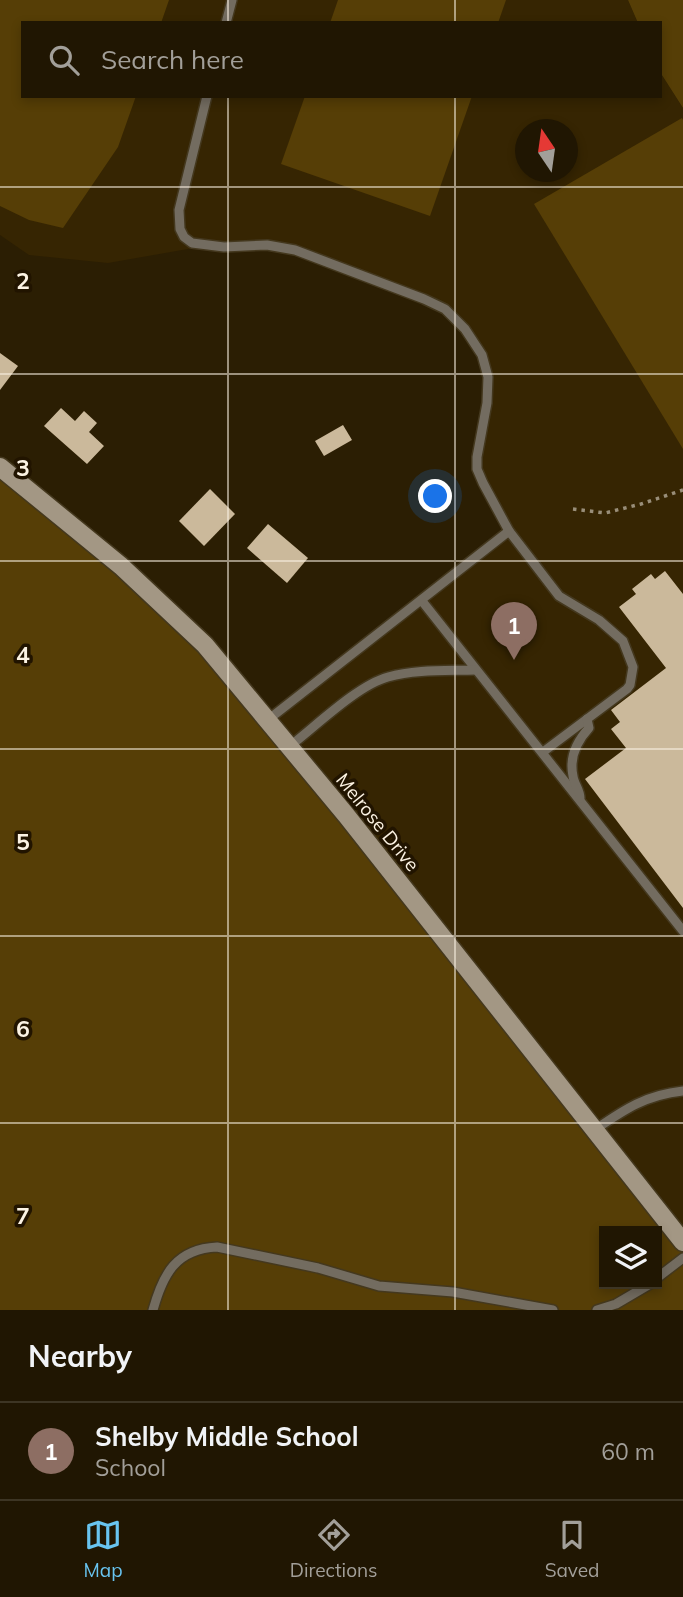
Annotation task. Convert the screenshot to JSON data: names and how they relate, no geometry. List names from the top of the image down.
{
  "streets": {
    "street": ["Melrose Drive"]
  },
  "north": "top",
  "page": {
    "search": "Search here",
    "pins": "1",
    "heading": "Nearby",
    "list": [
      {
        "mark": "1",
        "name": "Shelby Middle School",
        "note": "School",
        "value": "60 m"
      }
    ],
    "nav": ["Map", "Directions", "Saved"]
  },
  "grid": {
    "rows": [
      "2",
      "3",
      "4",
      "5",
      "6",
      "7"
    ]
  }
}
